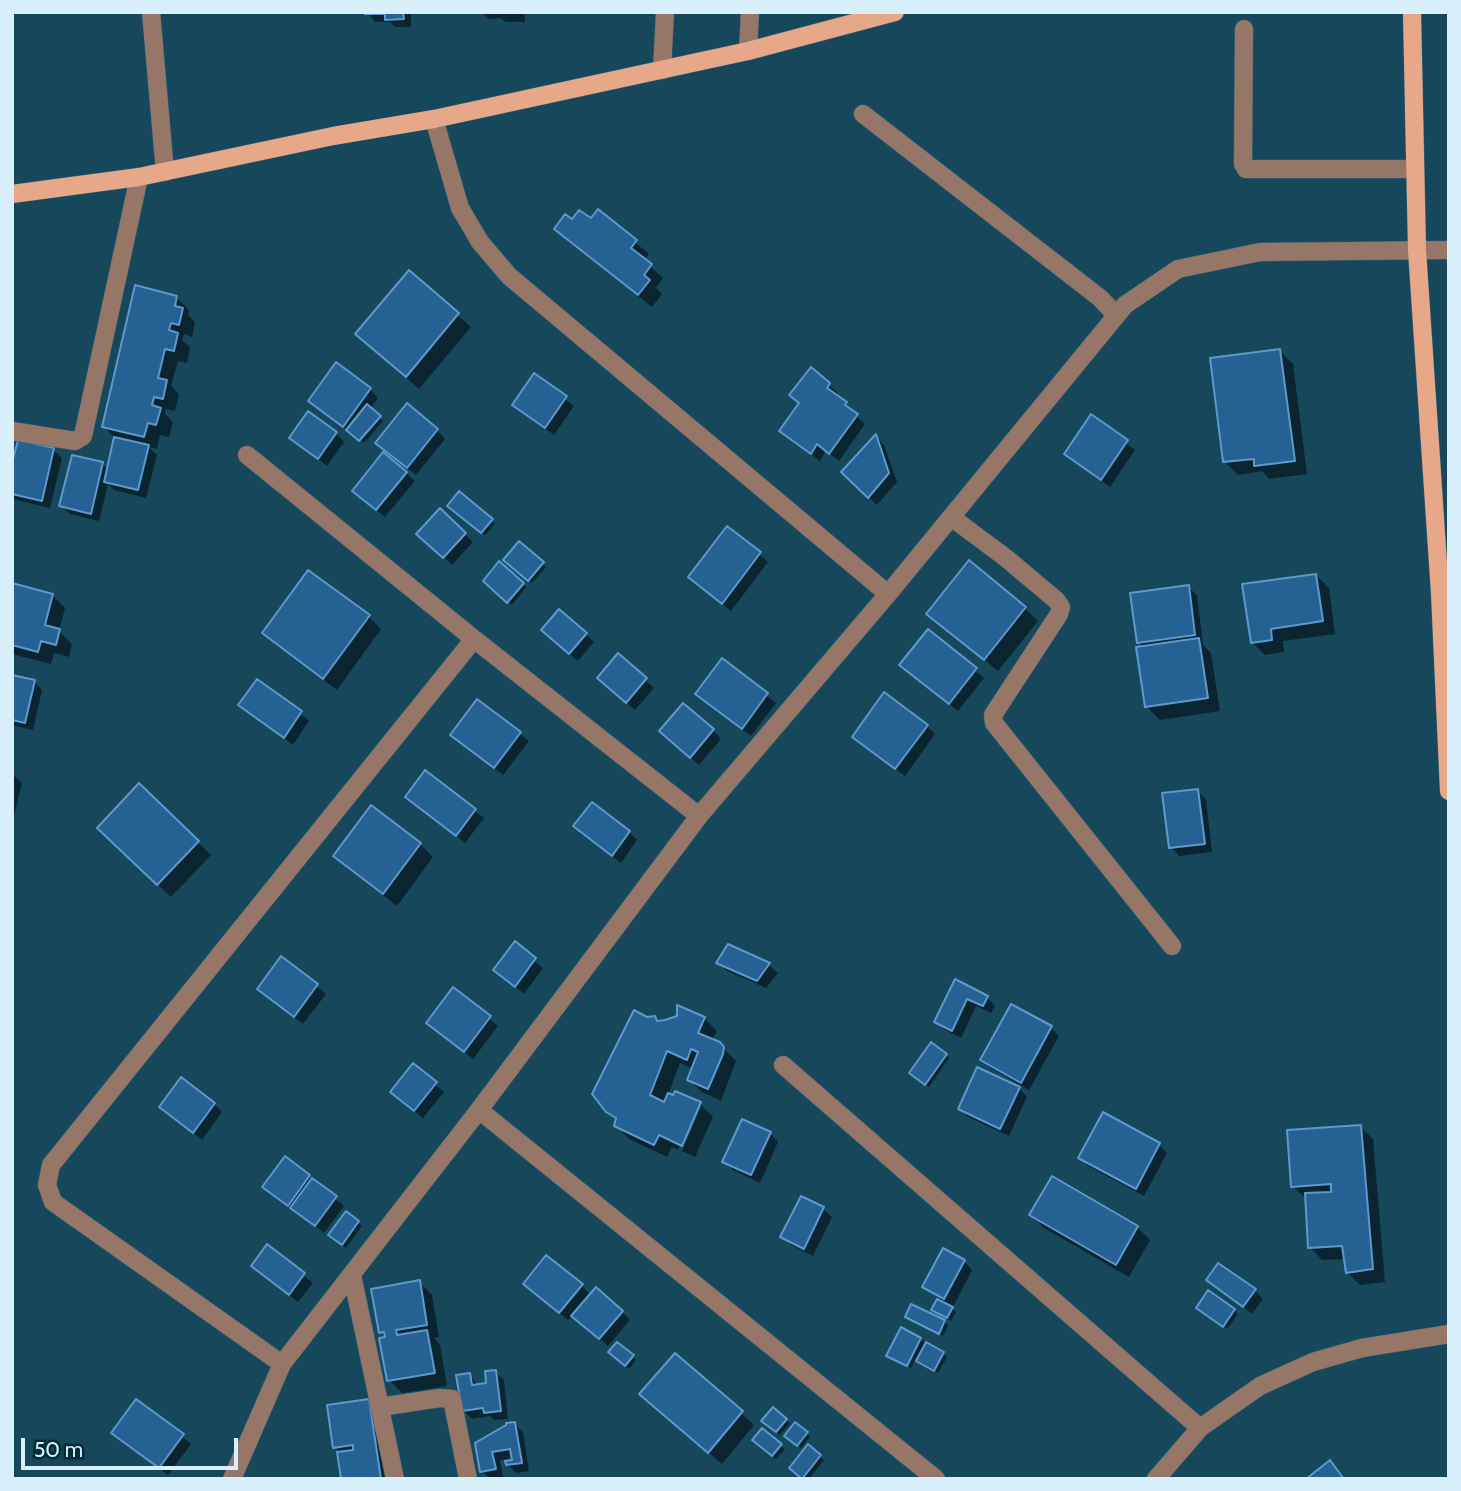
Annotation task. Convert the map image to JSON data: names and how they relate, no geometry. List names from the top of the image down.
{
  "scale_bar": "50 m"
}
